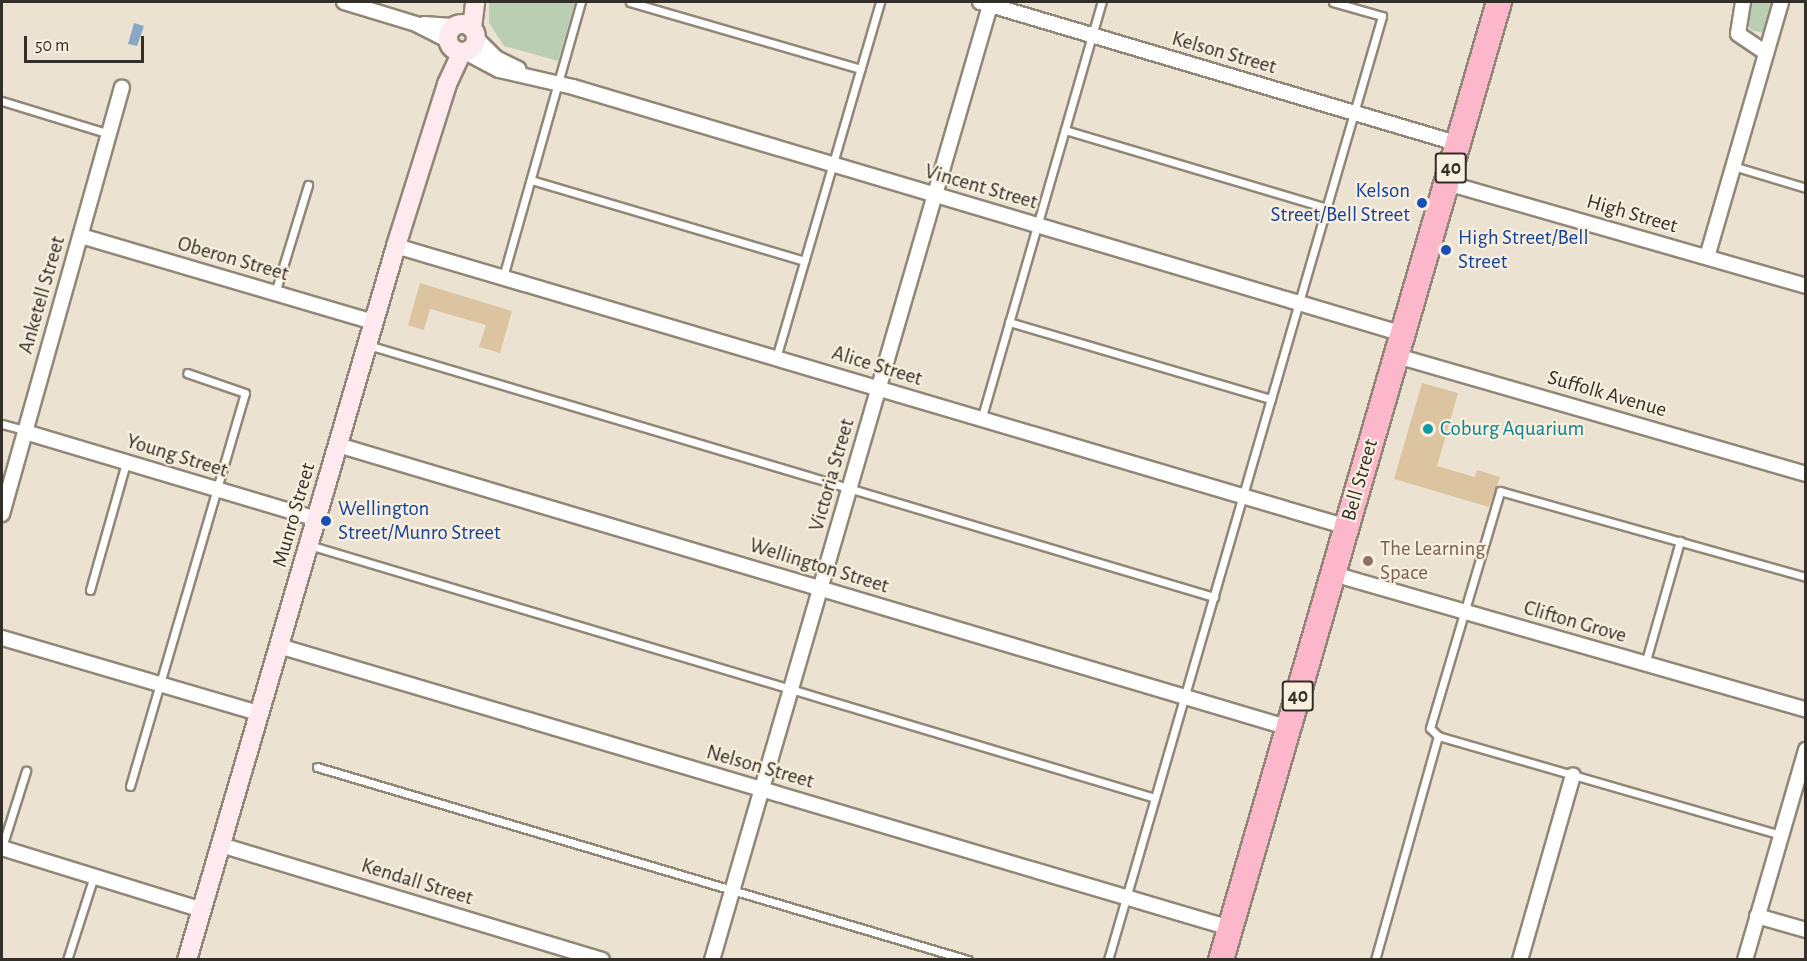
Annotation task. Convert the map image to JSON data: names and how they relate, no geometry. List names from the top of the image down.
{
  "streets": {
    "highway": ["40", "Bell Street"],
    "street": [
      "Kelson Street",
      "Vincent Street",
      "High Street",
      "Oberon Street",
      "Anketell Street",
      "Alice Street",
      "Suffolk Avenue",
      "Young Street",
      "Victoria Street",
      "Munro Street",
      "Wellington Street",
      "Clifton Grove",
      "Nelson Street",
      "Kendall Street"
    ]
  },
  "crossings": [
    ["Kelson Street", "Victoria Street"],
    ["Kelson Street", "Bell Street"],
    ["Vincent Street", "Suffolk Avenue"],
    ["Vincent Street", "Victoria Street"],
    ["Vincent Street", "Bell Street"],
    ["Vincent Street", "Munro Street"],
    ["High Street", "Bell Street"],
    ["Oberon Street", "Anketell Street"],
    ["Oberon Street", "Munro Street"],
    ["Anketell Street", "Young Street"],
    ["Alice Street", "Victoria Street"],
    ["Alice Street", "Bell Street"],
    ["Alice Street", "Munro Street"],
    ["Suffolk Avenue", "Bell Street"],
    ["Young Street", "Munro Street"],
    ["Victoria Street", "Wellington Street"],
    ["Victoria Street", "Nelson Street"],
    ["Bell Street", "Wellington Street"],
    ["Bell Street", "Clifton Grove"],
    ["Bell Street", "Nelson Street"],
    ["Munro Street", "Wellington Street"],
    ["Munro Street", "Nelson Street"],
    ["Munro Street", "Kendall Street"]
  ],
  "places": [
    "Kelson Street/Bell Street",
    "High Street/Bell Street",
    "Coburg Aquarium",
    "Wellington Street/Munro Street",
    "The Learning Space"
  ],
  "scale_bar": "50 m"
}
